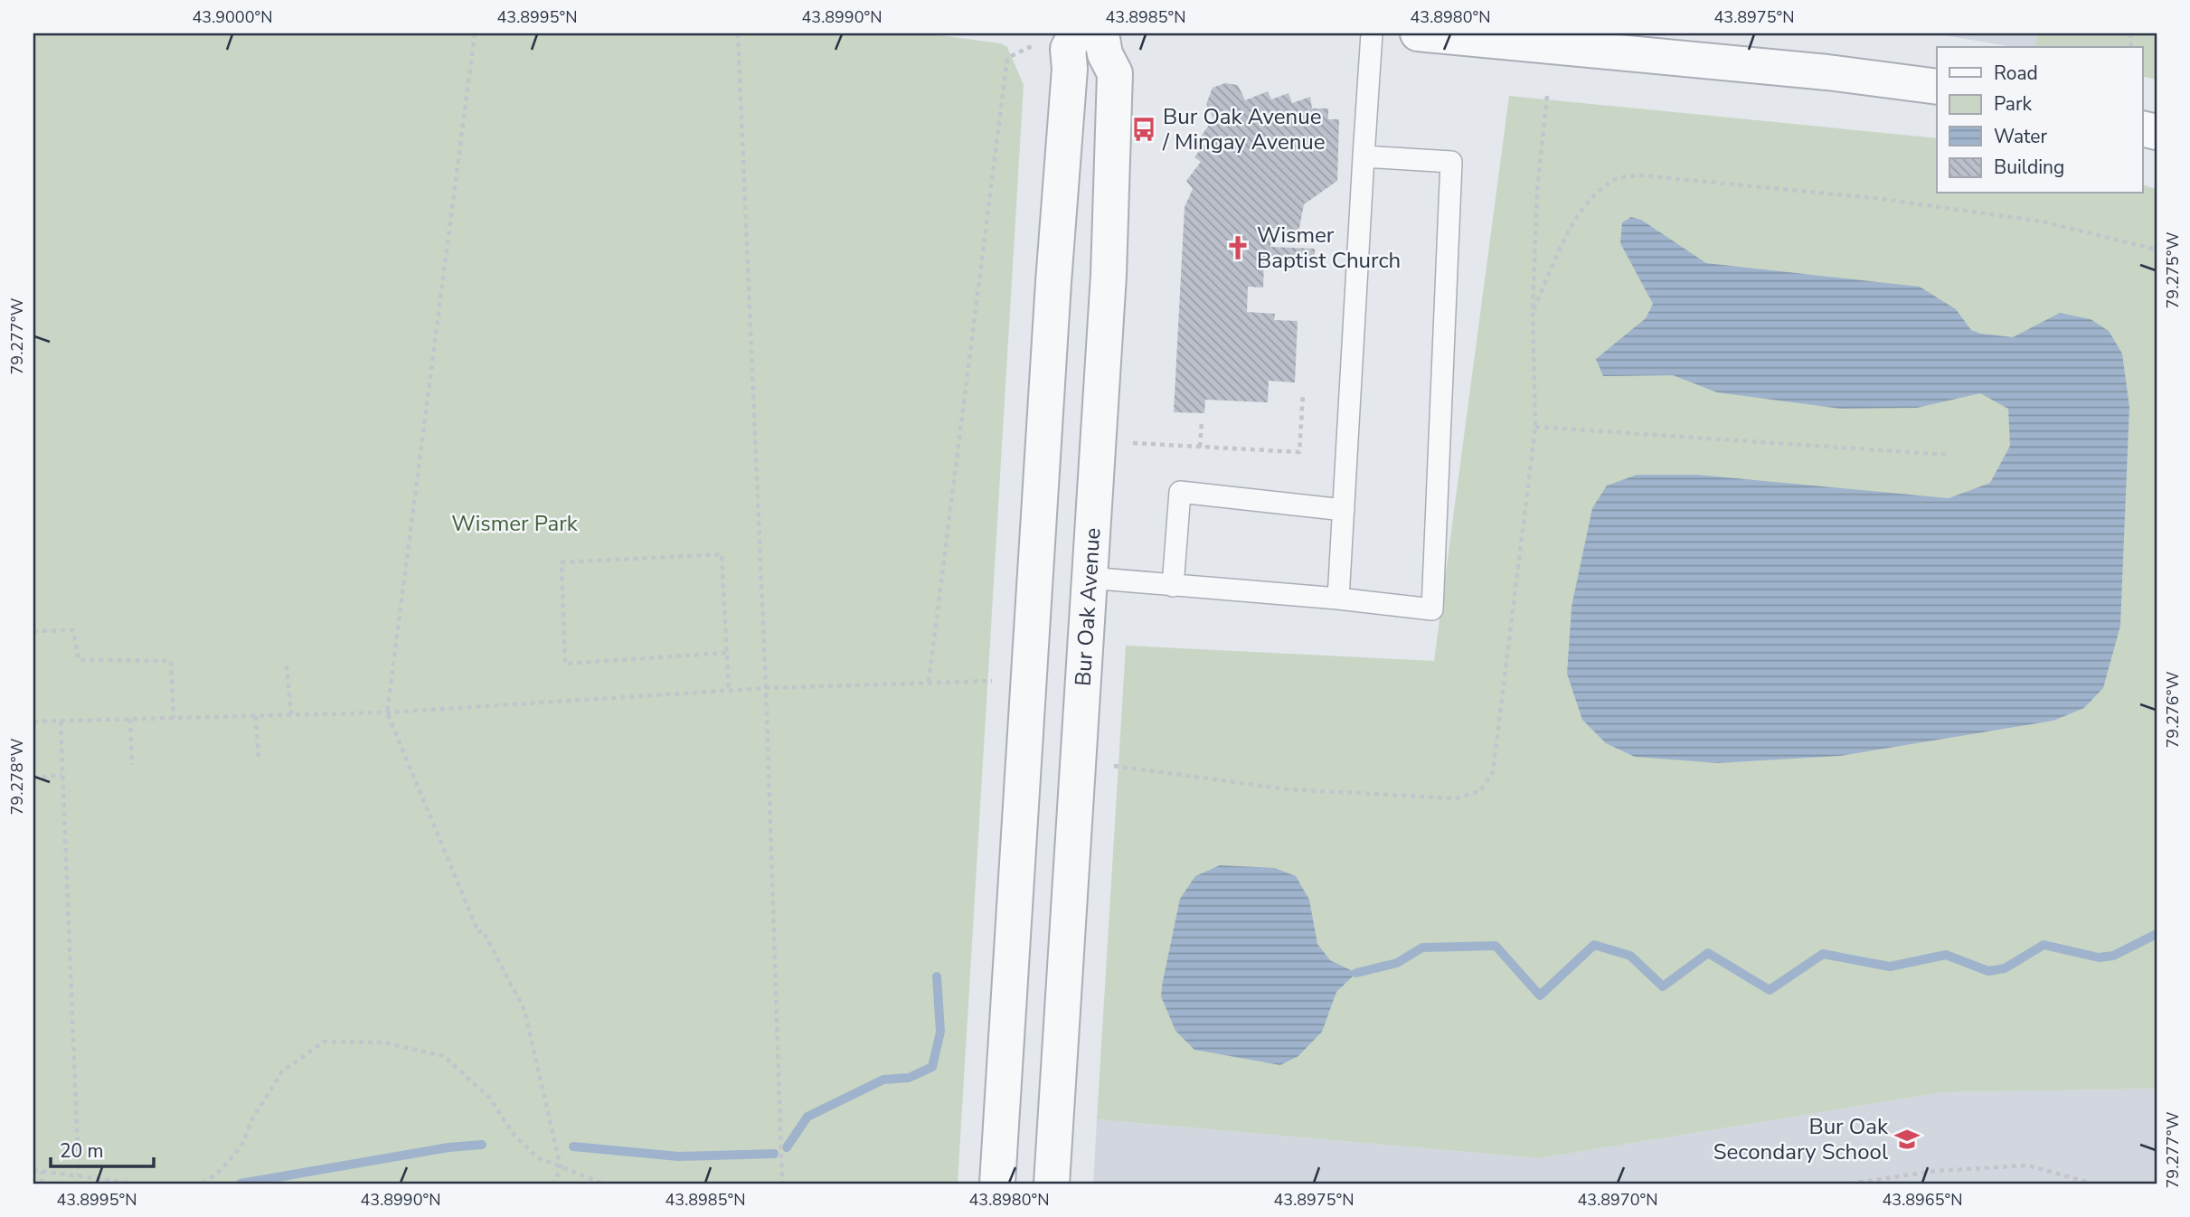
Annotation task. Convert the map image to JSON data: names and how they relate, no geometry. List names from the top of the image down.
{
  "streets": {
    "street": ["Bur Oak Avenue"]
  },
  "parks": ["Wismer Park"],
  "places": {
    "bus stop": ["Bur Oak Avenue / Mingay Avenue"],
    "church": ["Wismer Baptist Church"],
    "school or university": ["Bur Oak Secondary School"]
  },
  "legend": [
    "Road",
    "Park",
    "Water",
    "Building"
  ],
  "scale_bar": "20 m",
  "coordinates": [
    "43.9000°N",
    "43.8995°N",
    "43.8990°N",
    "43.8985°N",
    "43.8980°N",
    "43.8975°N",
    "79.275°W",
    "79.277°W",
    "79.276°W",
    "79.278°W",
    "43.8970°N",
    "43.8965°N"
  ]
}
